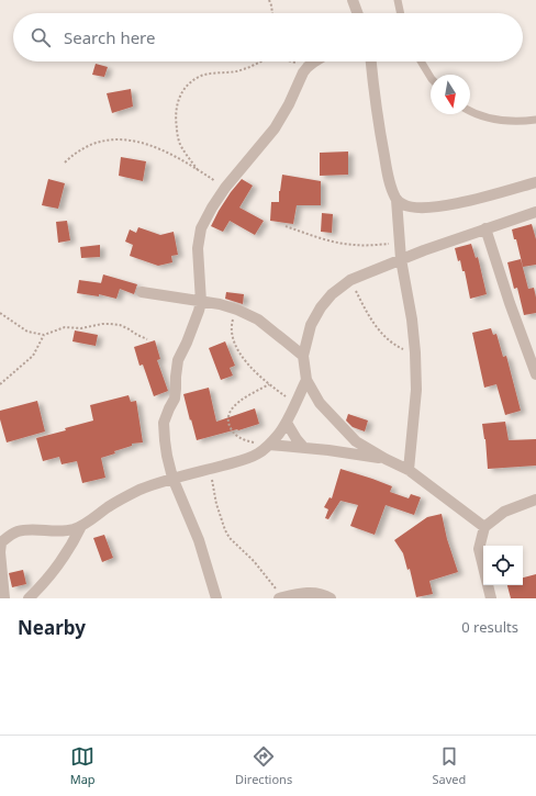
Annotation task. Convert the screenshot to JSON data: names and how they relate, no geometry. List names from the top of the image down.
{
  "north": "bottom",
  "page": {
    "search": "Search here",
    "heading": ["Nearby", "0 results"],
    "nav": ["Map", "Directions", "Saved"]
  }
}
